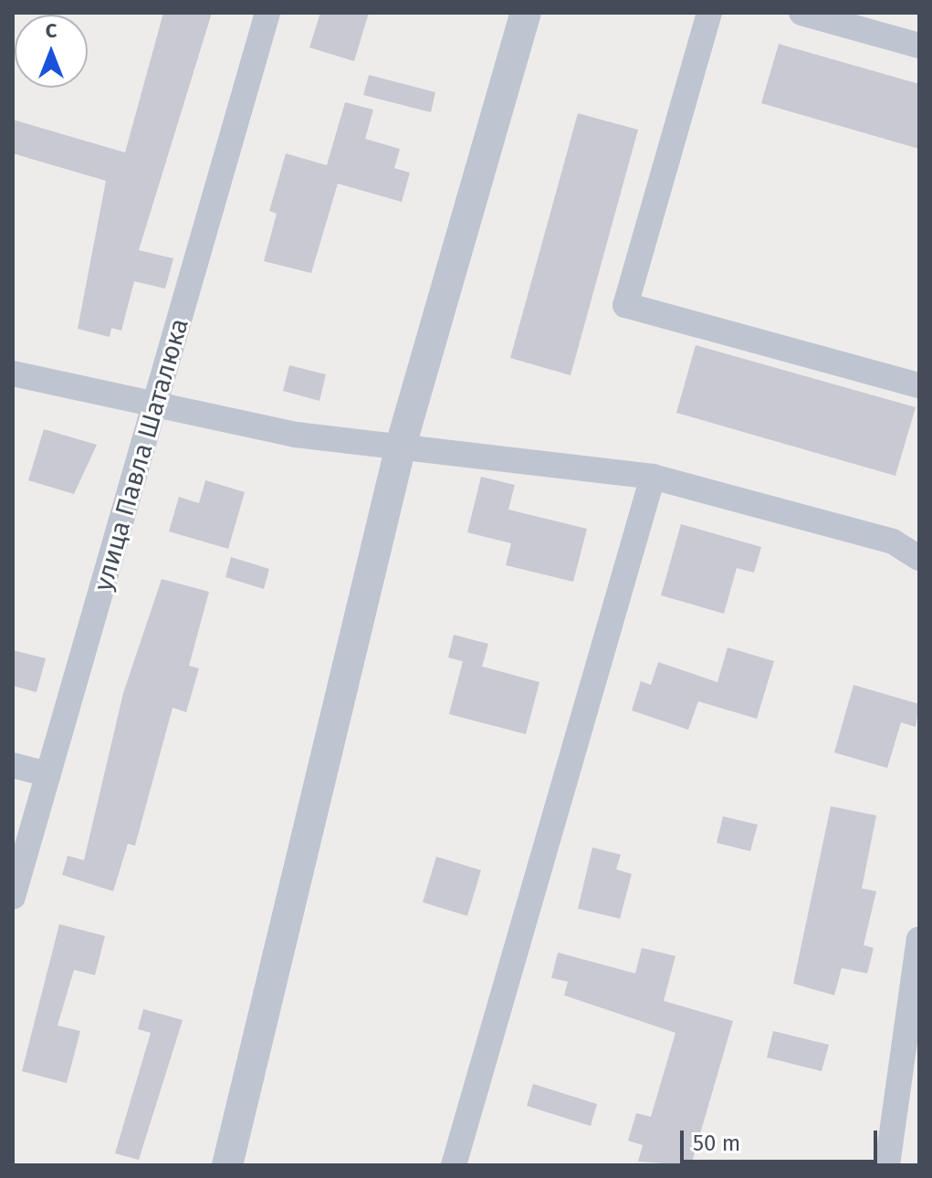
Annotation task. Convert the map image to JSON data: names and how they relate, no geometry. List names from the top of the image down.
{
  "streets": {
    "street": ["улица Павла Шаталюка"]
  },
  "scale_bar": "50 m",
  "north": "top"
}
